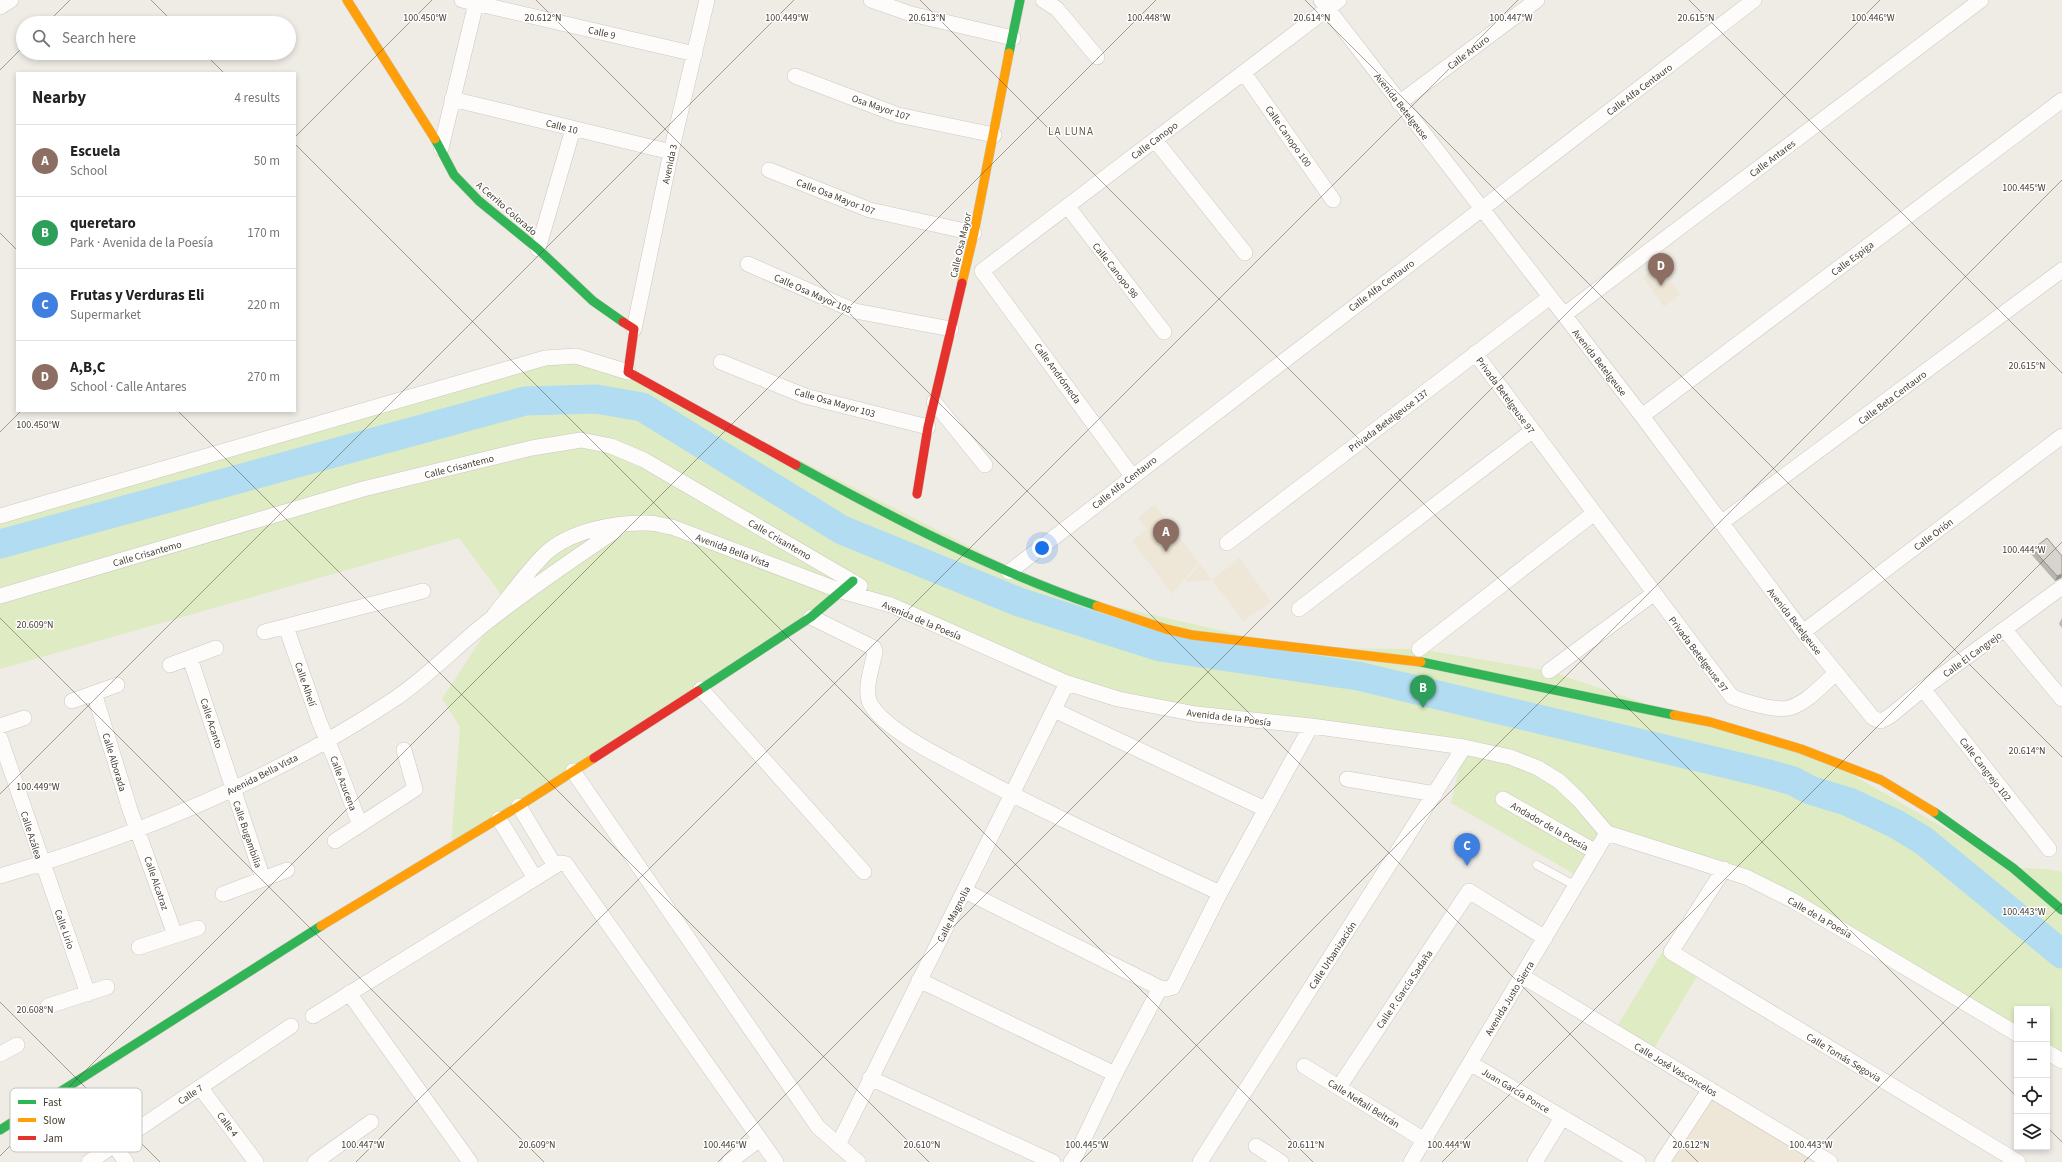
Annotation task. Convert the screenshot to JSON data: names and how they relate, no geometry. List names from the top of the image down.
{
  "streets": {
    "main road": ["A Cerrito Colorado", "Calle Osa Mayor"],
    "street": [
      "Calle 9",
      "Calle Arturo",
      "Calle Alfa Centauro",
      "Avenida Betelgeuse",
      "Osa Mayor 107",
      "Calle 10",
      "Calle Canopo 100",
      "Calle Canopo",
      "Calle Antares",
      "Avenida 3",
      "Calle Osa Mayor 107",
      "Calle Espiga",
      "Calle Canopo 98",
      "Calle Osa Mayor 105",
      "Calle Andrómeda",
      "Privada Betelgeuse 97",
      "Calle Beta Centauro",
      "Calle Osa Mayor 103",
      "Privada Betelgeuse 137",
      "Calle Crisantemo",
      "Calle Orión",
      "Avenida Bella Vista",
      "Avenida de la Poesía",
      "Calle El Cangrejo",
      "Calle Alhelí",
      "Calle Acanto",
      "Calle Alborada",
      "Calle Cangrejo 102",
      "Calle Azucena",
      "Andador de la Poesía",
      "Calle Bugambilia",
      "Calle Azálea",
      "Calle Alcatraz",
      "Calle Magnolia",
      "Calle de la Poesía",
      "Calle Lirio",
      "Calle Urbanización",
      "Calle P. García Sadaña",
      "Avenida Justo Sierra",
      "Calle Tomás Segovia",
      "Calle José Vasconcelos",
      "Juan García Ponce",
      "Calle 7",
      "Calle Neftalí Beltrán",
      "Calle 4"
    ]
  },
  "crossings": [
    ["Calle 9", "Avenida 3"],
    ["Calle Arturo", "Avenida Betelgeuse"],
    ["Calle Alfa Centauro", "Avenida Betelgeuse"],
    ["Calle Alfa Centauro", "Calle Andrómeda"],
    ["Avenida Betelgeuse", "Calle Canopo"],
    ["Avenida Betelgeuse", "Calle Antares"],
    ["Avenida Betelgeuse", "Calle Espiga"],
    ["Avenida Betelgeuse", "Privada Betelgeuse 97"],
    ["Avenida Betelgeuse", "Calle Beta Centauro"],
    ["Avenida Betelgeuse", "Privada Betelgeuse 137"],
    ["Avenida Betelgeuse", "Calle Orión"],
    ["Avenida Betelgeuse", "Calle El Cangrejo"],
    ["Osa Mayor 107", "Calle Osa Mayor"],
    ["Calle 10", "Avenida 3"],
    ["Calle Canopo 100", "Calle Canopo"],
    ["Calle Canopo", "Calle Canopo 98"],
    ["Calle Canopo", "Calle Andrómeda"],
    ["Avenida 3", "A Cerrito Colorado"],
    ["Calle Osa Mayor 107", "Calle Osa Mayor"],
    ["Calle Osa Mayor", "Calle Osa Mayor 105"],
    ["Calle Osa Mayor", "Calle Osa Mayor 103"],
    ["Privada Betelgeuse 97", "Privada Betelgeuse 137"],
    ["Calle Crisantemo", "Avenida de la Poesía"],
    ["Avenida Bella Vista", "Avenida de la Poesía"],
    ["Avenida Bella Vista", "Calle Alhelí"],
    ["Avenida Bella Vista", "Calle Acanto"],
    ["Avenida Bella Vista", "Calle Alborada"],
    ["Avenida Bella Vista", "Calle Azucena"],
    ["Avenida Bella Vista", "Calle Bugambilia"],
    ["Avenida Bella Vista", "Calle Azálea"],
    ["Avenida Bella Vista", "Calle Alcatraz"],
    ["Avenida Bella Vista", "Calle Lirio"],
    ["Avenida de la Poesía", "Calle Magnolia"],
    ["Avenida de la Poesía", "Calle de la Poesía"],
    ["Avenida de la Poesía", "Calle Urbanización"],
    ["Avenida de la Poesía", "Avenida Justo Sierra"],
    ["Calle El Cangrejo", "Calle Cangrejo 102"],
    ["Calle Alhelí", "Calle Azucena"],
    ["Calle Acanto", "Calle Bugambilia"],
    ["Calle Alborada", "Calle Alcatraz"],
    ["Andador de la Poesía", "Avenida Justo Sierra"],
    ["Calle Azálea", "Calle Lirio"],
    ["Calle de la Poesía", "Avenida Justo Sierra"],
    ["Calle de la Poesía", "Calle Tomás Segovia"],
    ["Calle P. García Sadaña", "Avenida Justo Sierra"],
    ["Calle P. García Sadaña", "Calle Neftalí Beltrán"],
    ["Avenida Justo Sierra", "Calle José Vasconcelos"],
    ["Avenida Justo Sierra", "Juan García Ponce"],
    ["Avenida Justo Sierra", "Calle Neftalí Beltrán"],
    ["Calle 7", "Calle 4"]
  ],
  "districts": ["LA LUNA"],
  "legend": ["Fast", "Slow", "Jam"],
  "page": {
    "search": "Search here",
    "heading": ["Nearby", "4 results"],
    "list": [
      {
        "mark": "A",
        "name": "Escuela",
        "note": "School",
        "value": "50 m"
      },
      {
        "mark": "B",
        "name": "queretaro",
        "note": "Park · Avenida de la Poesía",
        "value": "170 m"
      },
      {
        "mark": "C",
        "name": "Frutas y Verduras Eli",
        "note": "Supermarket",
        "value": "220 m"
      },
      {
        "mark": "D",
        "name": "A,B,C",
        "note": "School · Calle Antares",
        "value": "270 m"
      }
    ],
    "pins": [
      "D",
      "A",
      "B",
      "C"
    ],
    "map_buttons": ["+", "−"]
  },
  "coordinates": [
    "100.450°W",
    "20.612°N",
    "100.449°W",
    "20.613°N",
    "100.448°W",
    "20.614°N",
    "100.447°W",
    "20.615°N",
    "100.446°W",
    "100.445°W",
    "100.444°W",
    "20.609°N",
    "100.443°W",
    "20.608°N",
    "20.610°N",
    "20.611°N"
  ]
}
